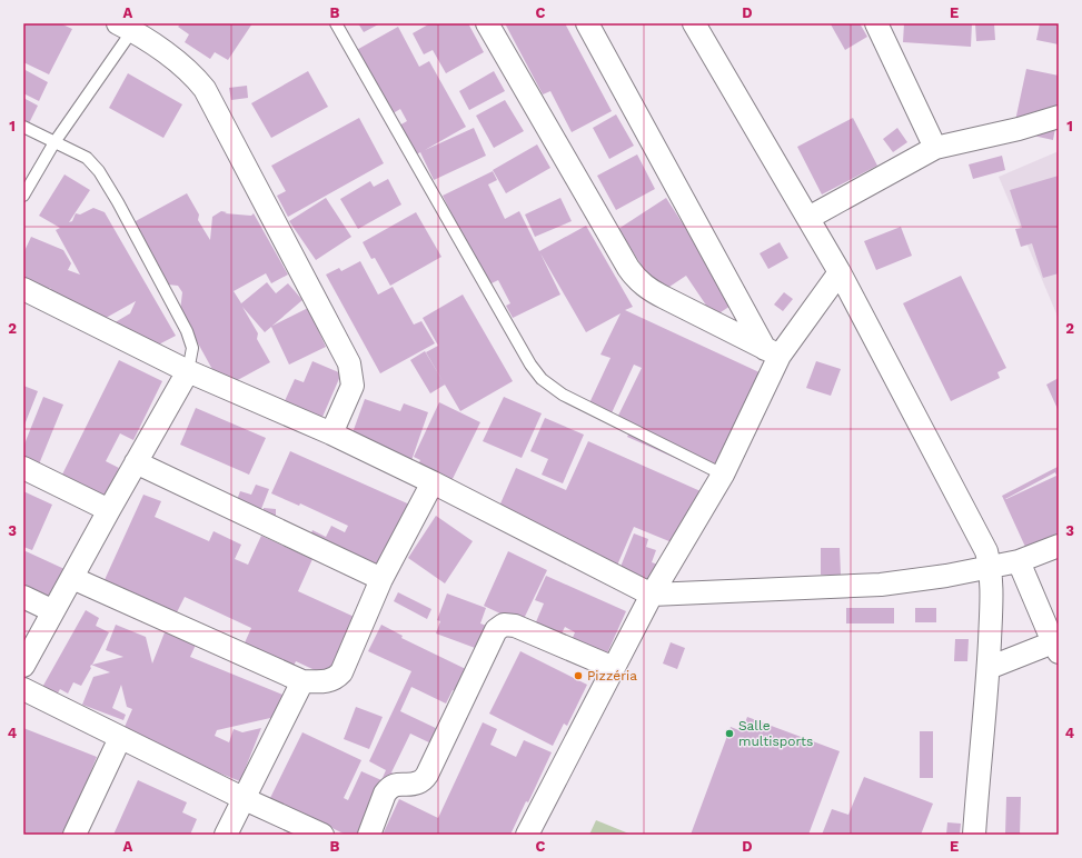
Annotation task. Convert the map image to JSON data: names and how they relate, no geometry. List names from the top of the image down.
{
  "places": ["Pizzéria", "Salle multisports"],
  "grid": {
    "columns": [
      "A",
      "B",
      "C",
      "D",
      "E"
    ],
    "rows": [
      "1",
      "2",
      "3",
      "4"
    ]
  }
}
